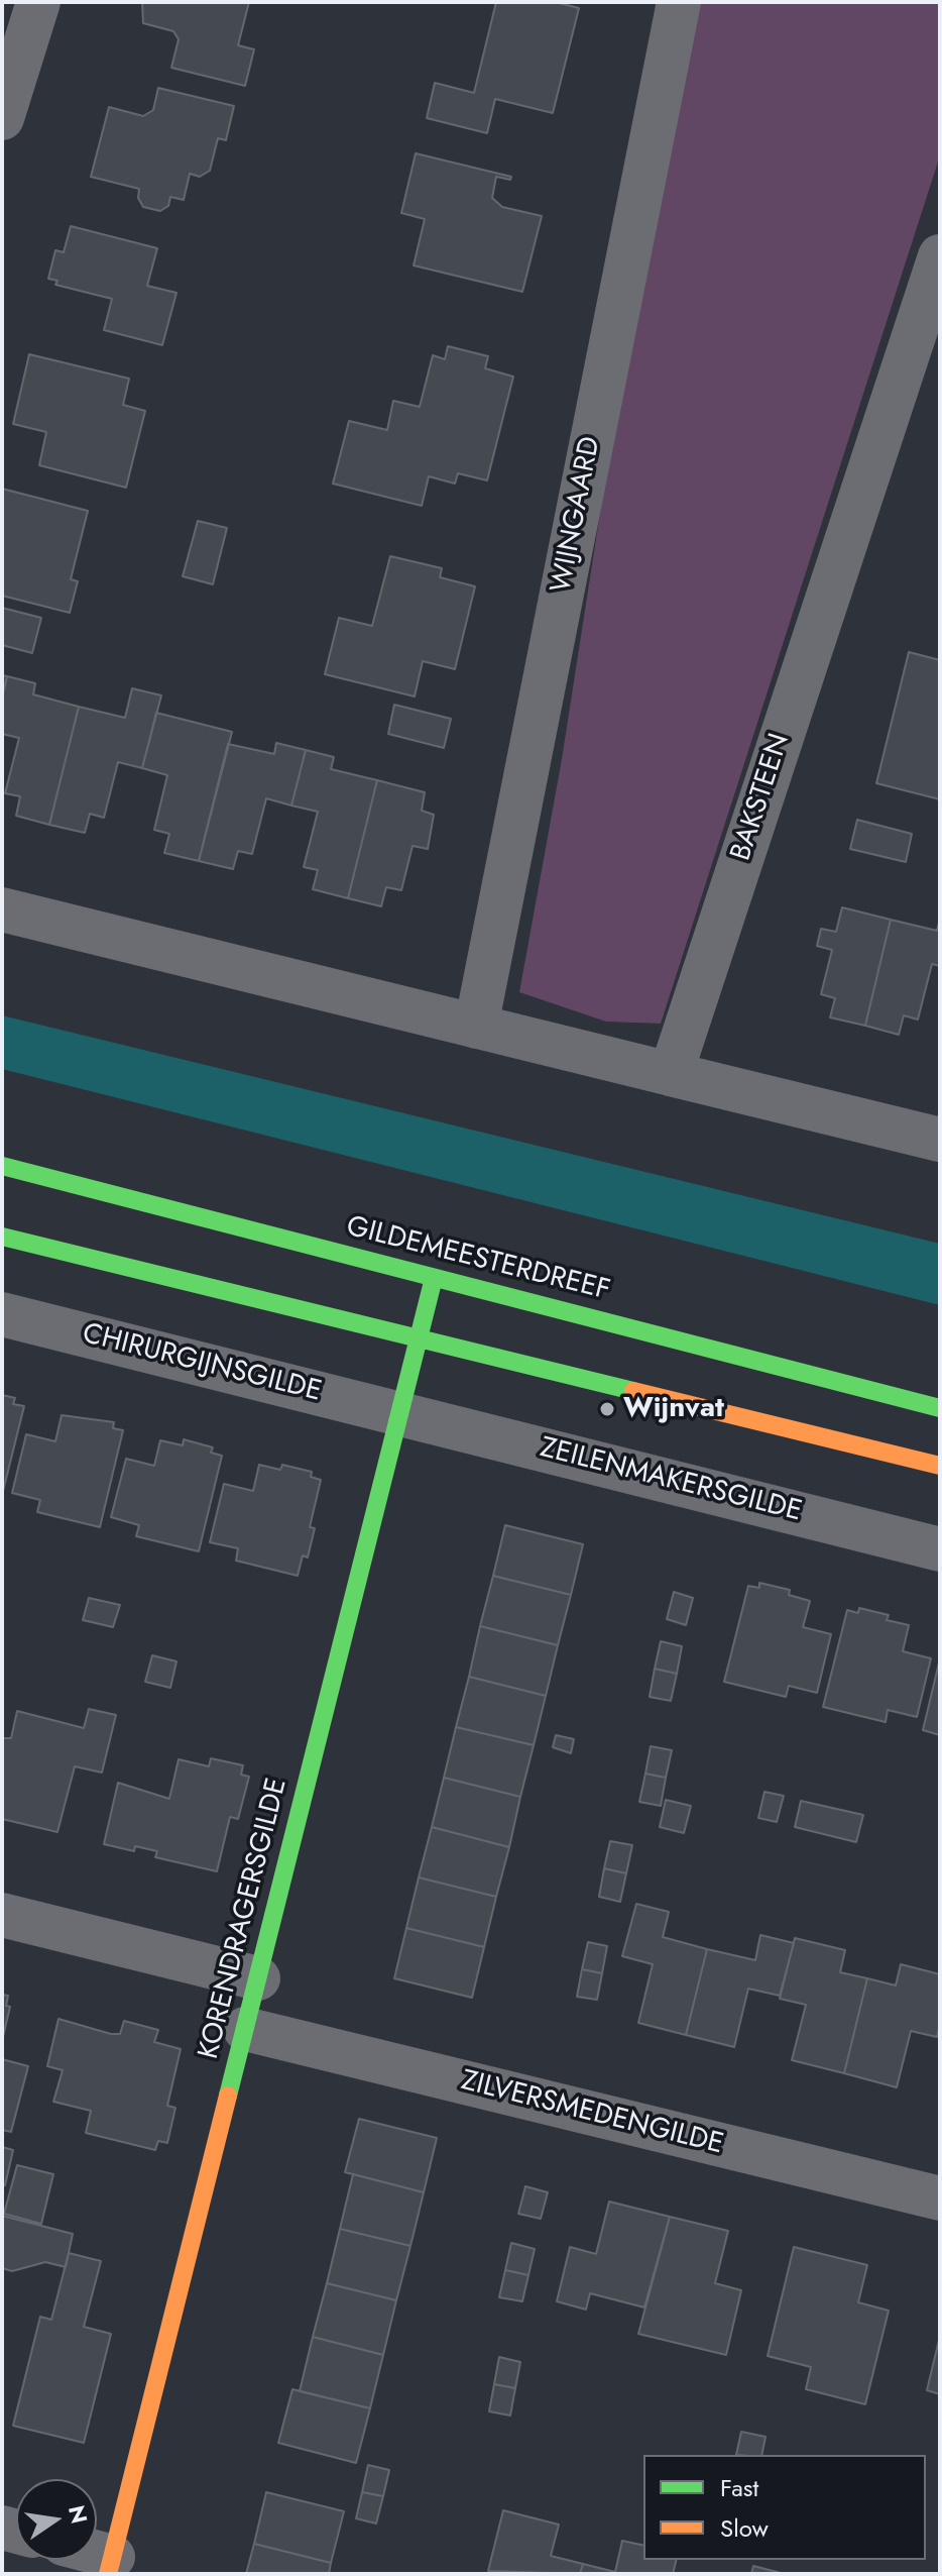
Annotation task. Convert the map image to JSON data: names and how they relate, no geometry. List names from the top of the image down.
{
  "streets": {
    "street": [
      "WIJNGAARD",
      "BAKSTEEN",
      "GILDEMEESTERDREEF",
      "CHIRURGIJNSGILDE",
      "ZEILENMAKERSGILDE",
      "KORENDRAGERSGILDE",
      "ZILVERSMEDENGILDE"
    ]
  },
  "crossings": [
    ["GILDEMEESTERDREEF", "KORENDRAGERSGILDE"],
    ["CHIRURGIJNSGILDE", "ZEILENMAKERSGILDE"],
    ["CHIRURGIJNSGILDE", "KORENDRAGERSGILDE"],
    ["ZEILENMAKERSGILDE", "KORENDRAGERSGILDE"],
    ["KORENDRAGERSGILDE", "ZILVERSMEDENGILDE"]
  ],
  "places": ["Wijnvat"],
  "legend": ["Fast", "Slow"],
  "north": "right"
}
